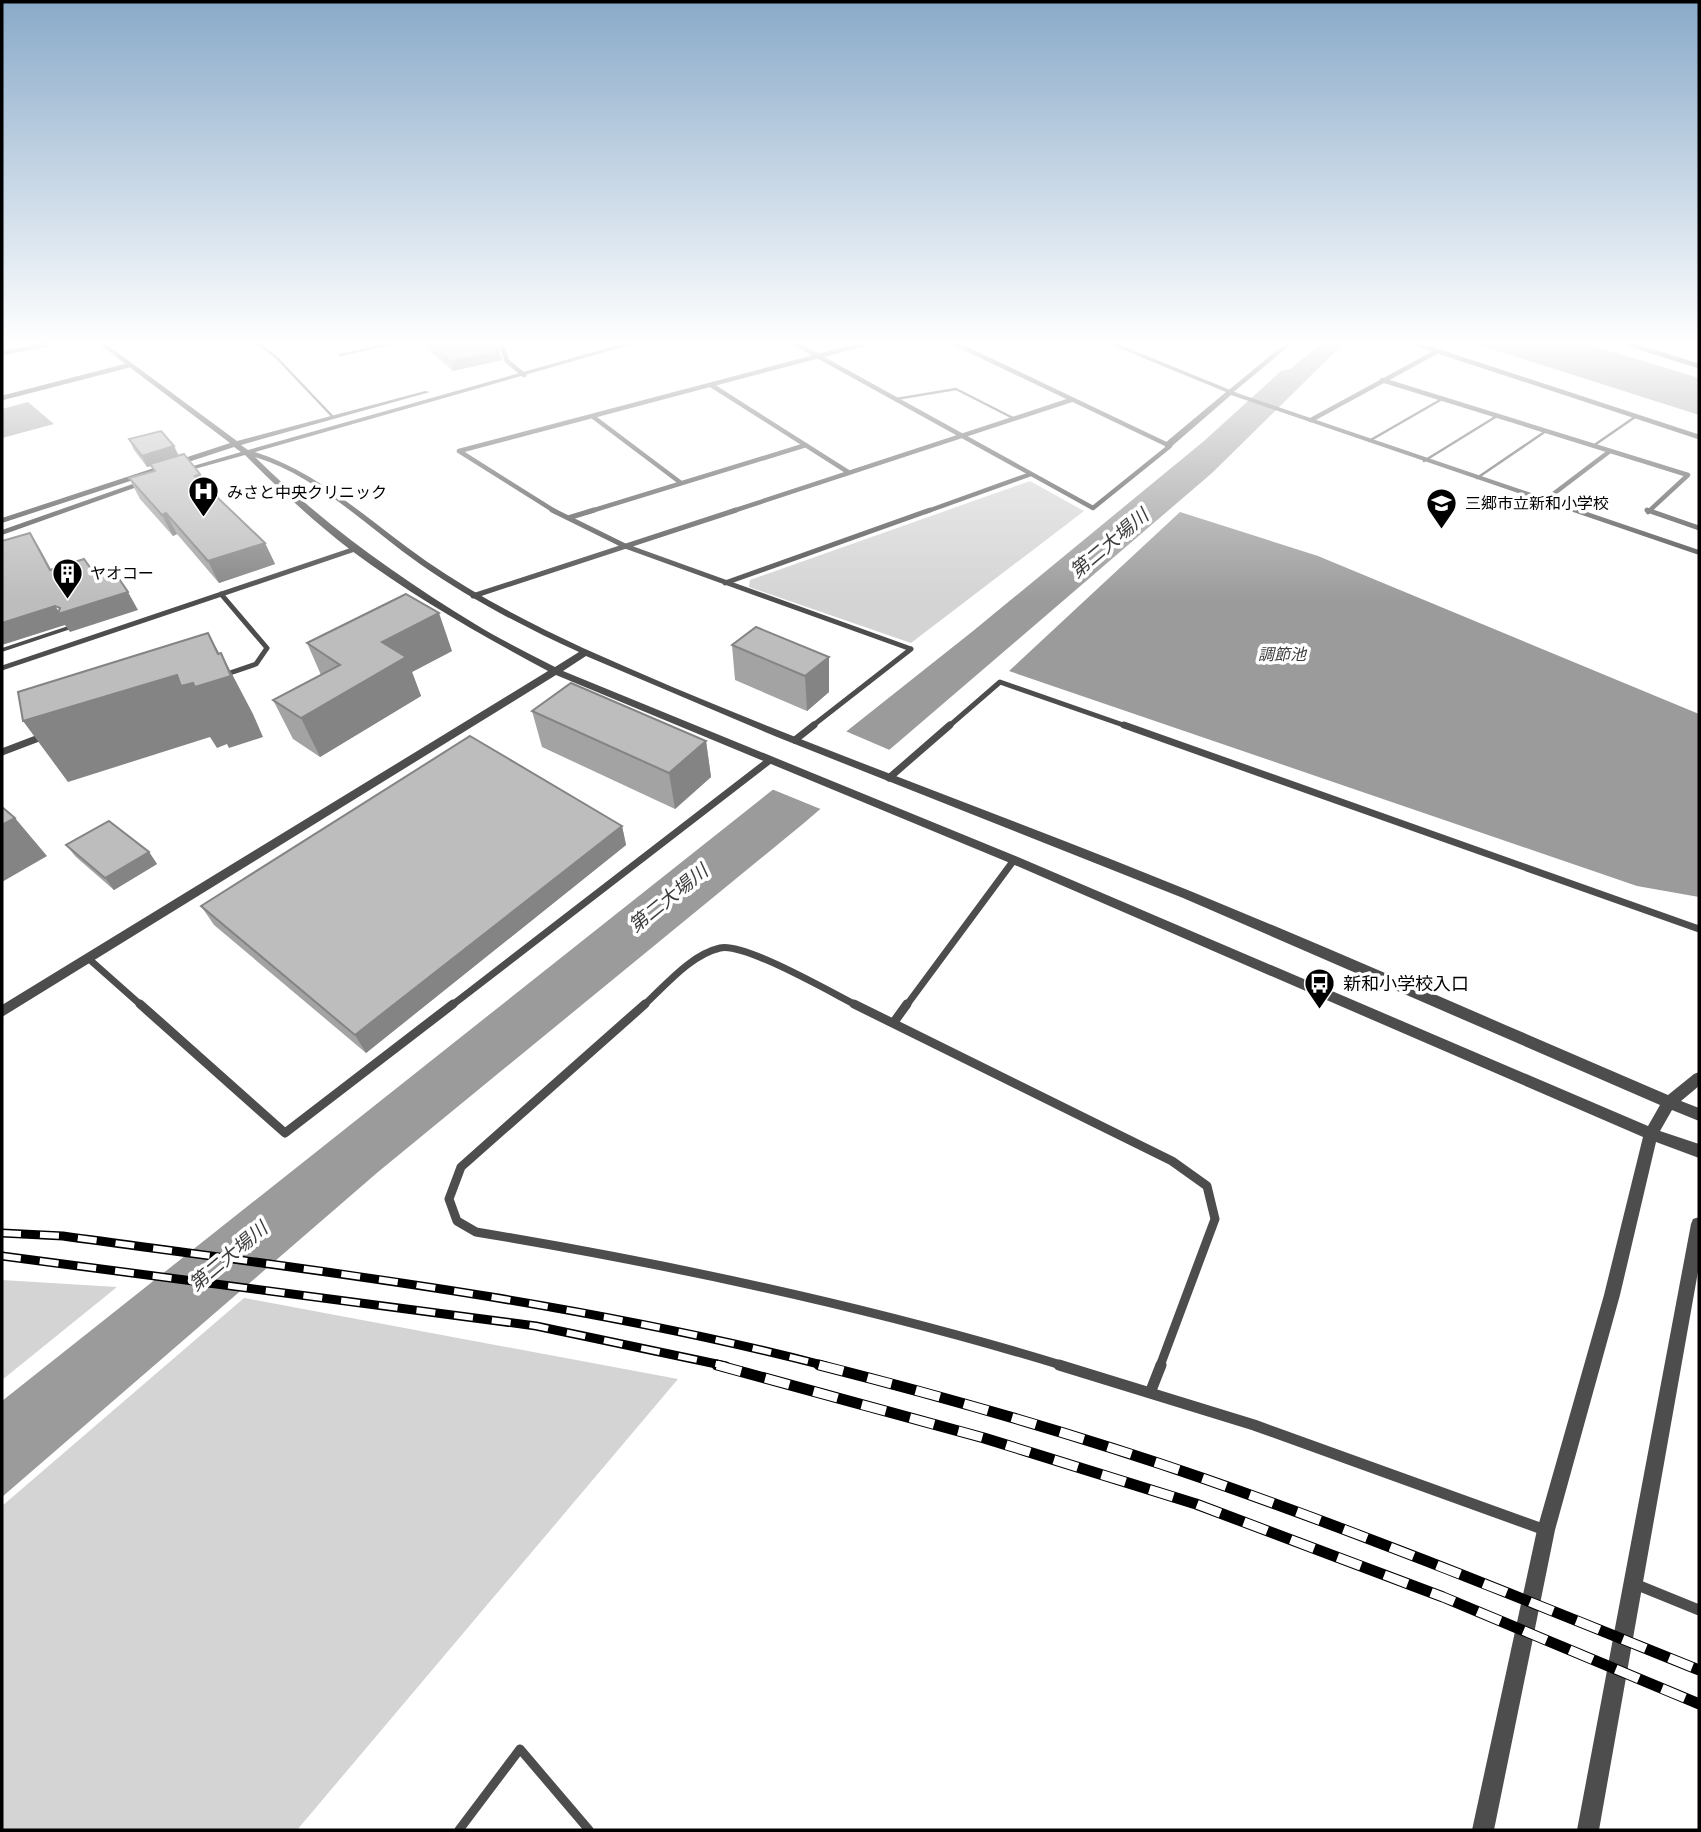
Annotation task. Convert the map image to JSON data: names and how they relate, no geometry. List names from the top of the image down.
{
  "water": ["第二大場川", "調節池"],
  "places": {
    "hospital": ["みさと中央クリニック"],
    "school or university": ["三郷市立新和小学校"],
    "building": ["ヤオコー"],
    "bus stop": ["新和小学校入口"]
  }
}
